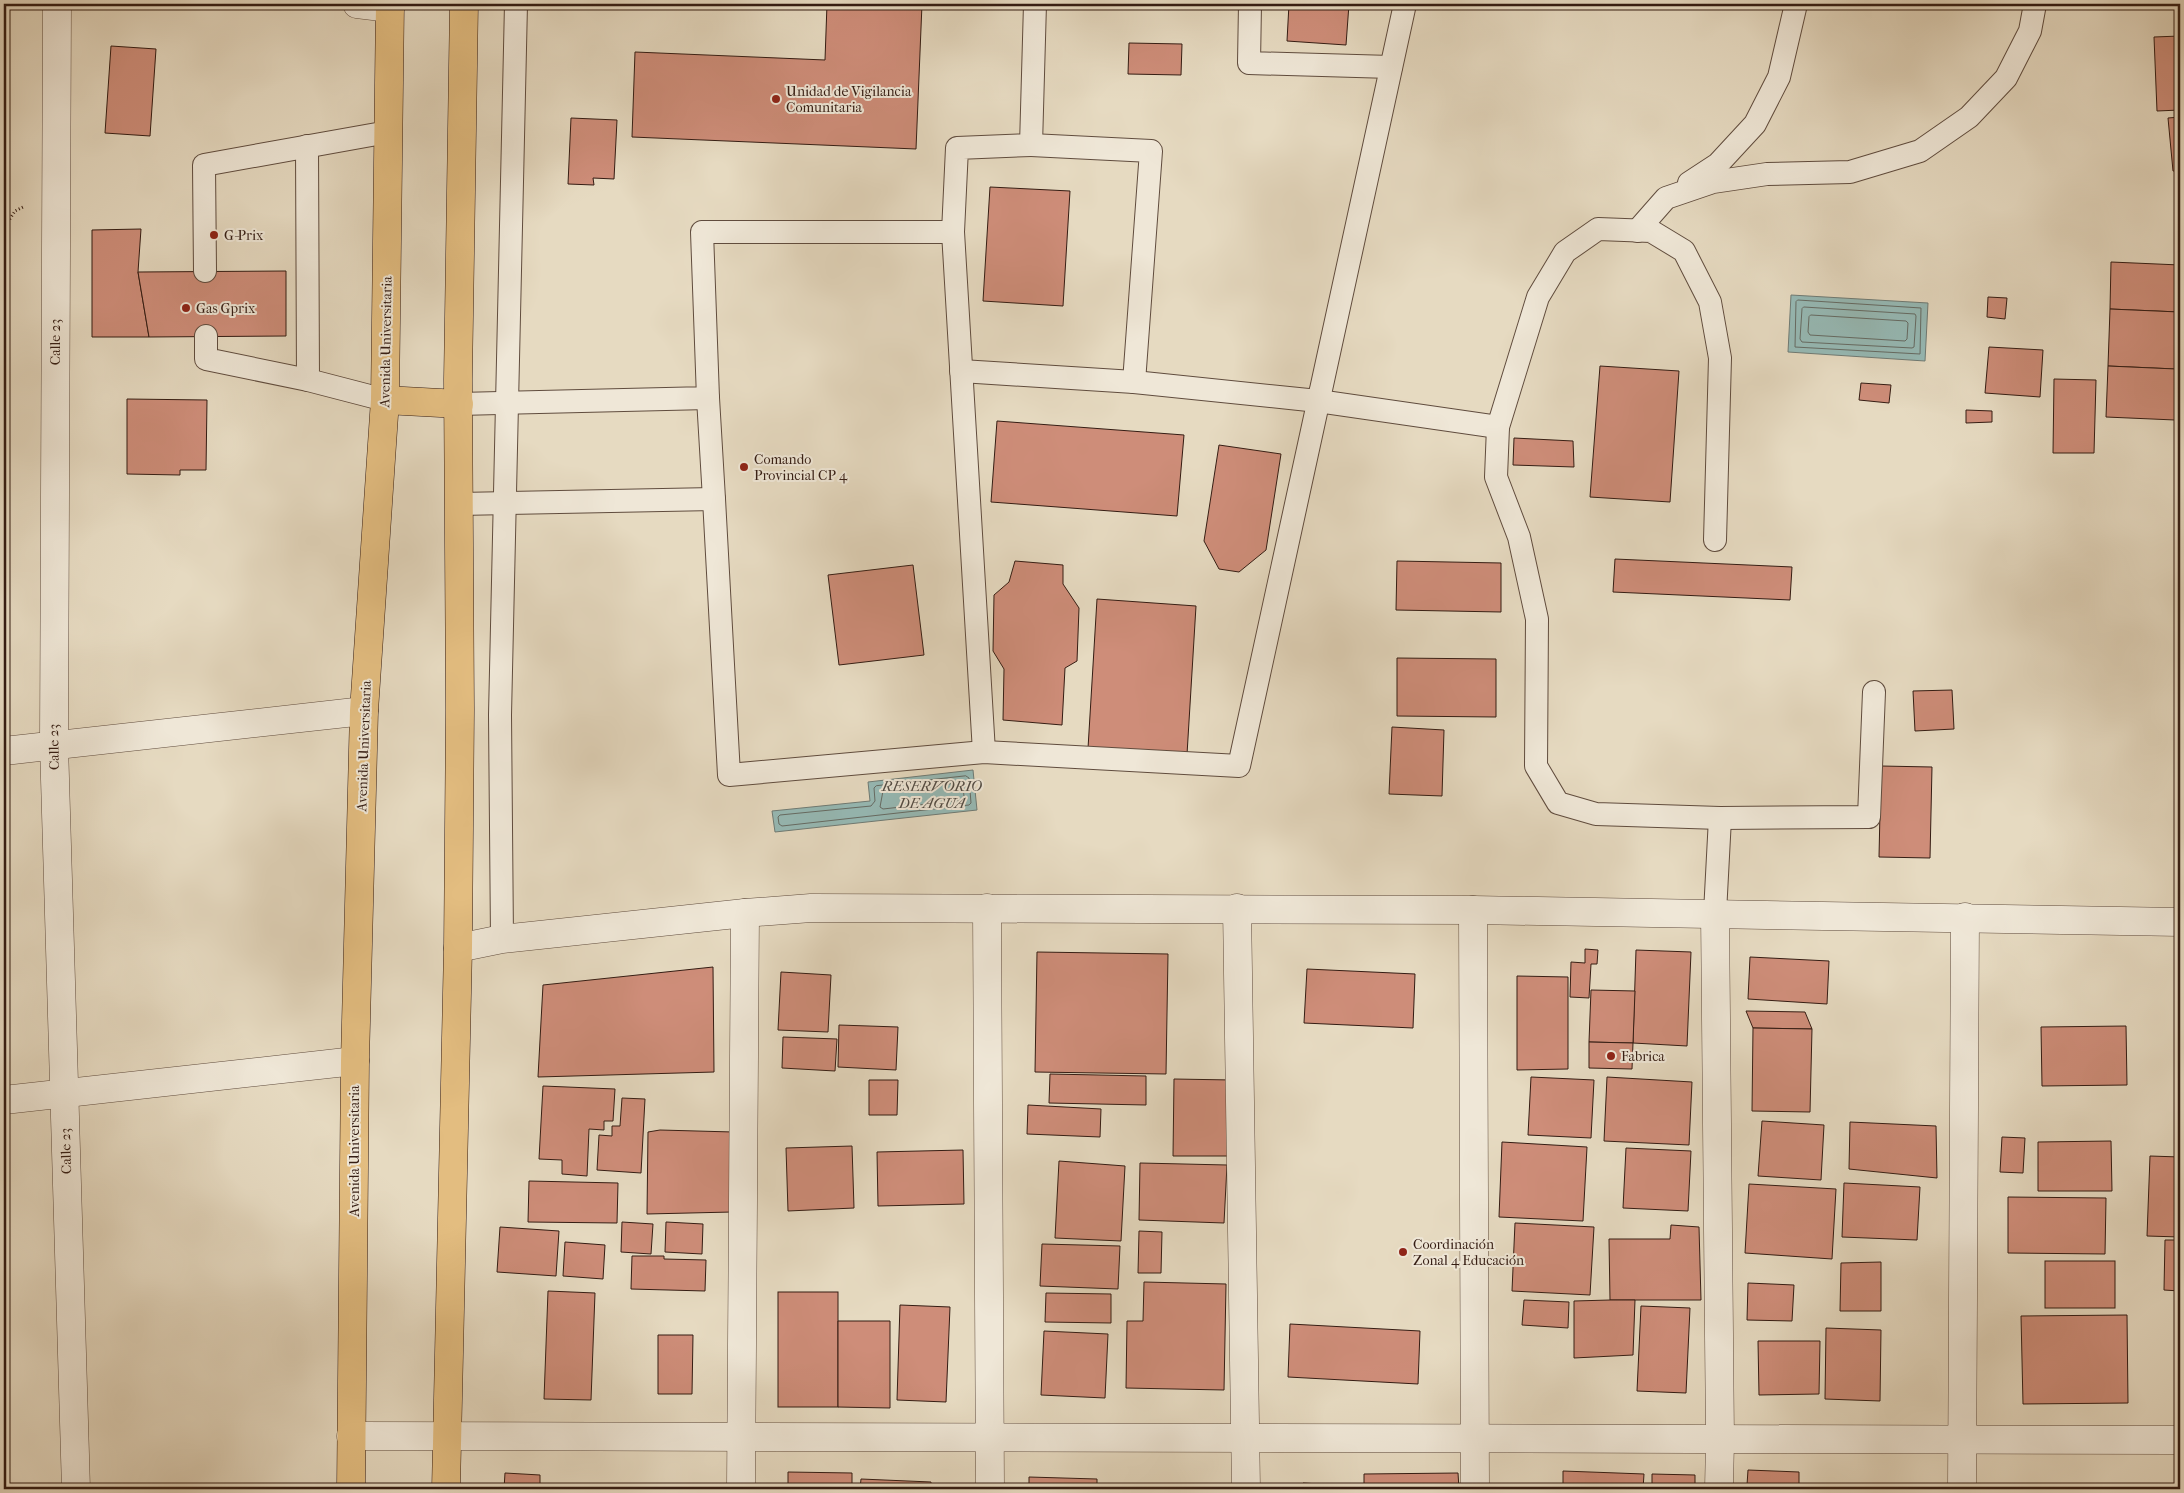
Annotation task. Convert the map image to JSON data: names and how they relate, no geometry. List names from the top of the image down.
{
  "streets": {
    "main road": ["Avenida Universitaria"],
    "street": ["Calle 23"]
  },
  "water": ["RESERVORIO DE AGUA"],
  "places": [
    "Unidad de Vigilancia Comunitaria",
    "G-Prix",
    "Gas Gprix",
    "Comando Provincial CP 4",
    "Fabrica",
    "Coordinación Zonal 4 Educación"
  ]
}
